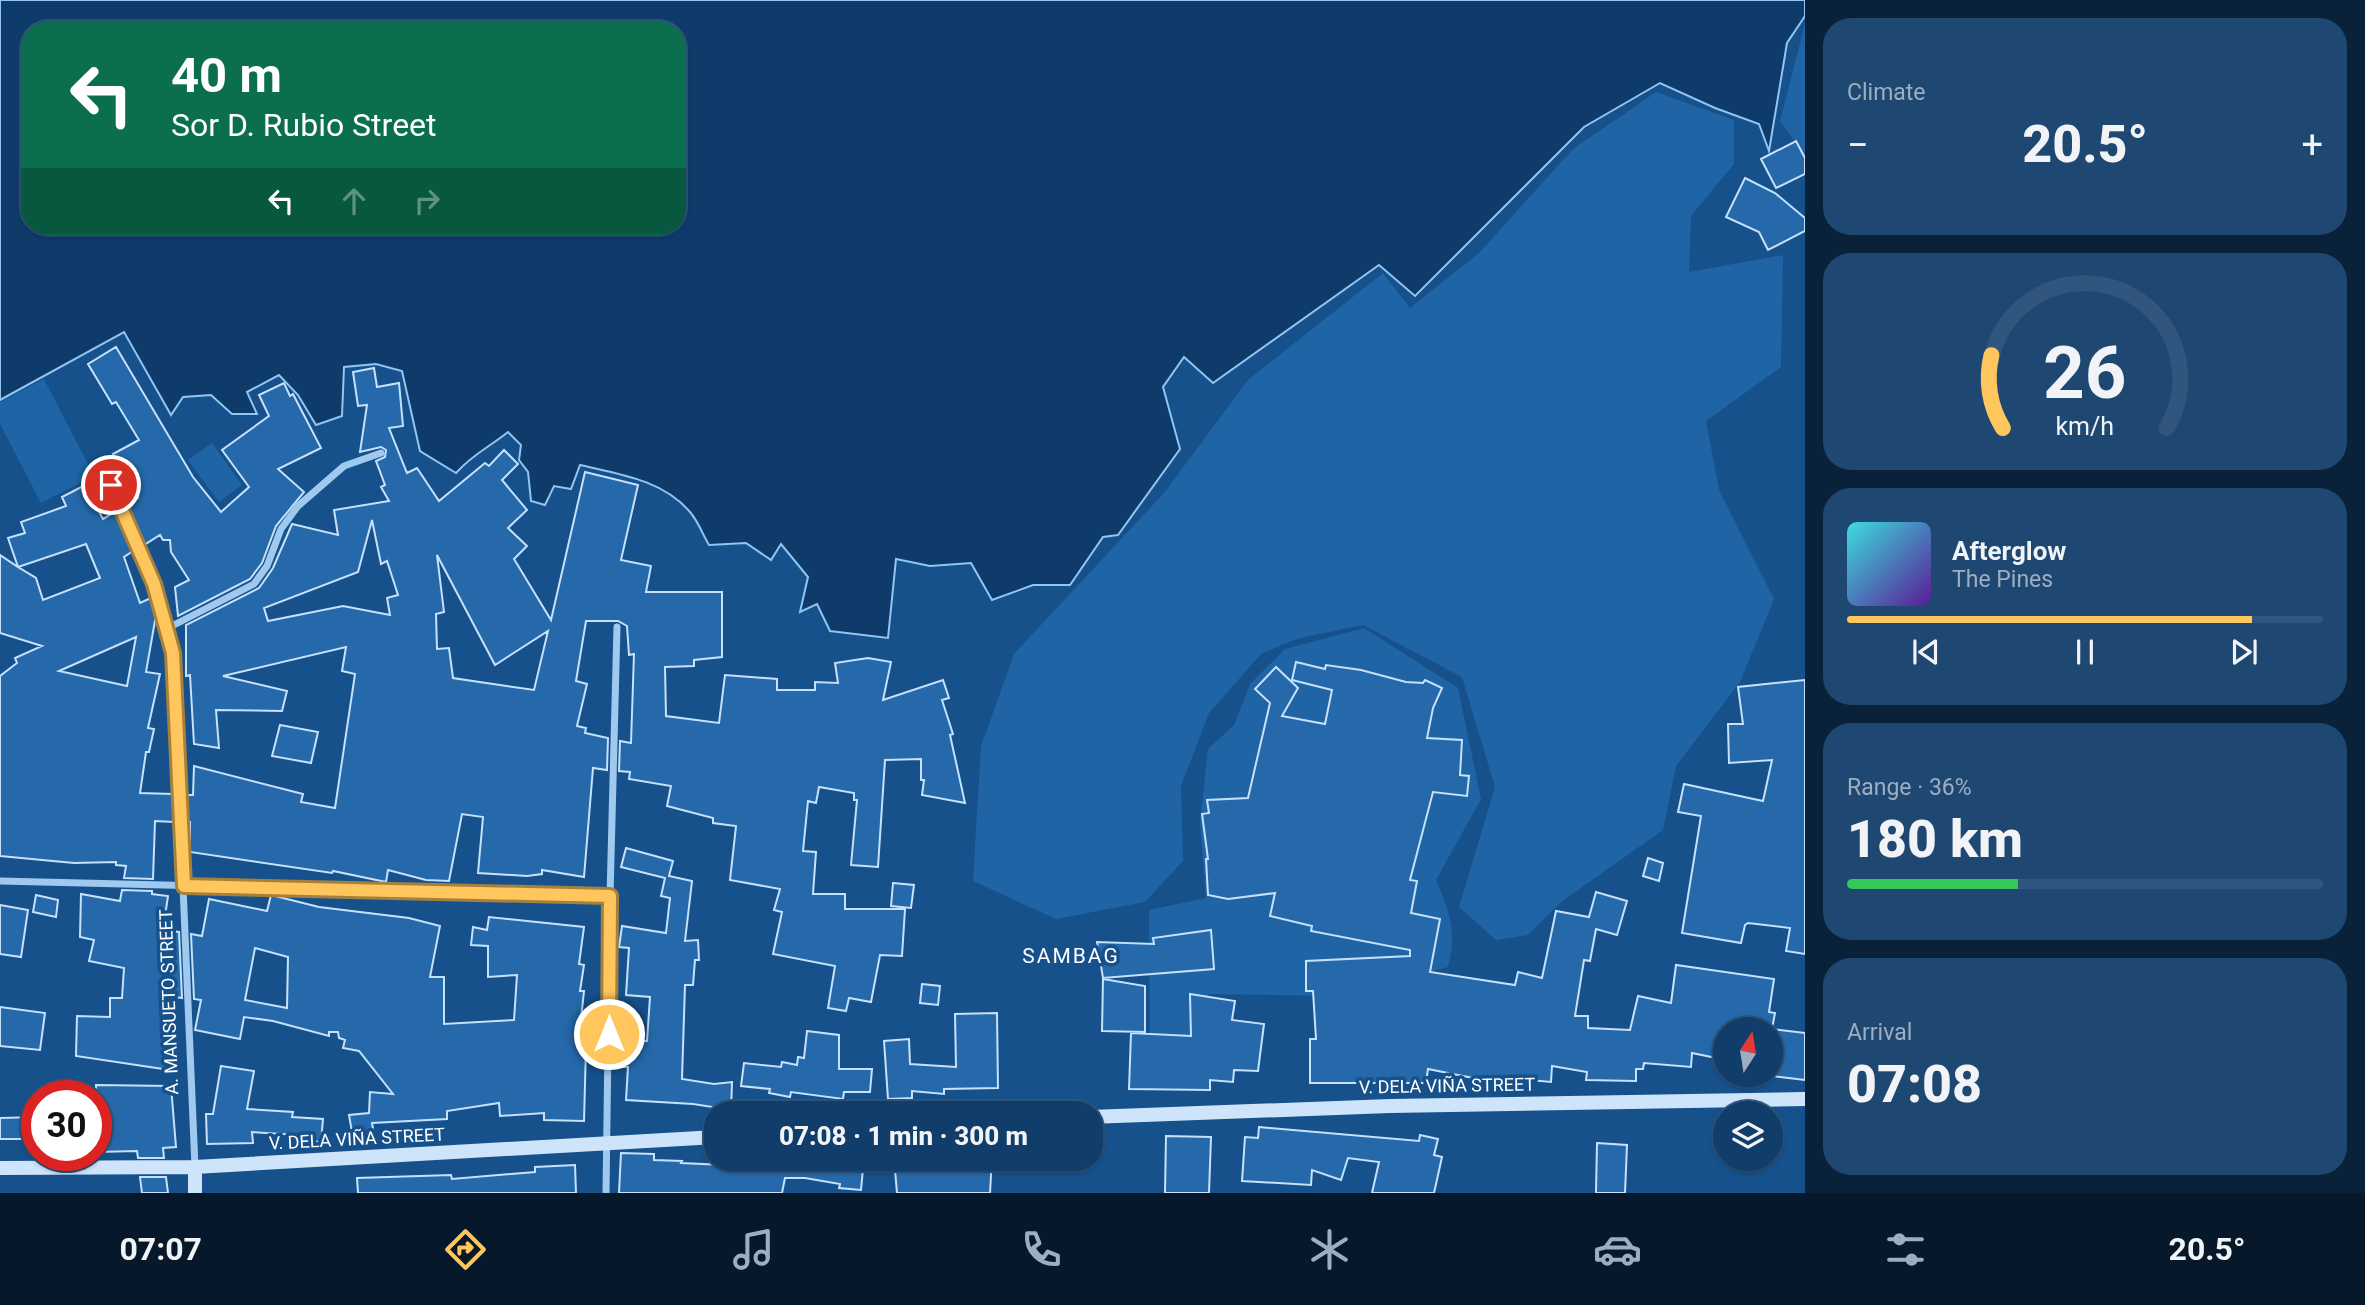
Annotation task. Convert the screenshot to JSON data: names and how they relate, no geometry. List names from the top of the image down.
{
  "streets": {
    "main road": ["A. MANSUETO STREET", "V. DELA VIÑA STREET"]
  },
  "crossings": [
    ["A. MANSUETO STREET", "V. DELA VIÑA STREET"]
  ],
  "districts": ["SAMBAG"],
  "north": "top",
  "page": {
    "tile": [
      "Climate",
      ["Range · 36%", "180 km"],
      ["Arrival", "07:08"]
    ],
    "turn": ["40 m", "Sor D. Rubio Street"],
    "heat": ["−", "20.5°", "+"],
    "song": ["Afterglow", "The Pines"],
    "limit": "30",
    "trip": "07:08 · 1 min · 300 m",
    "tabs": ["07:07", "20.5°"],
    "gauge": ["26", "km/h"]
  }
}
